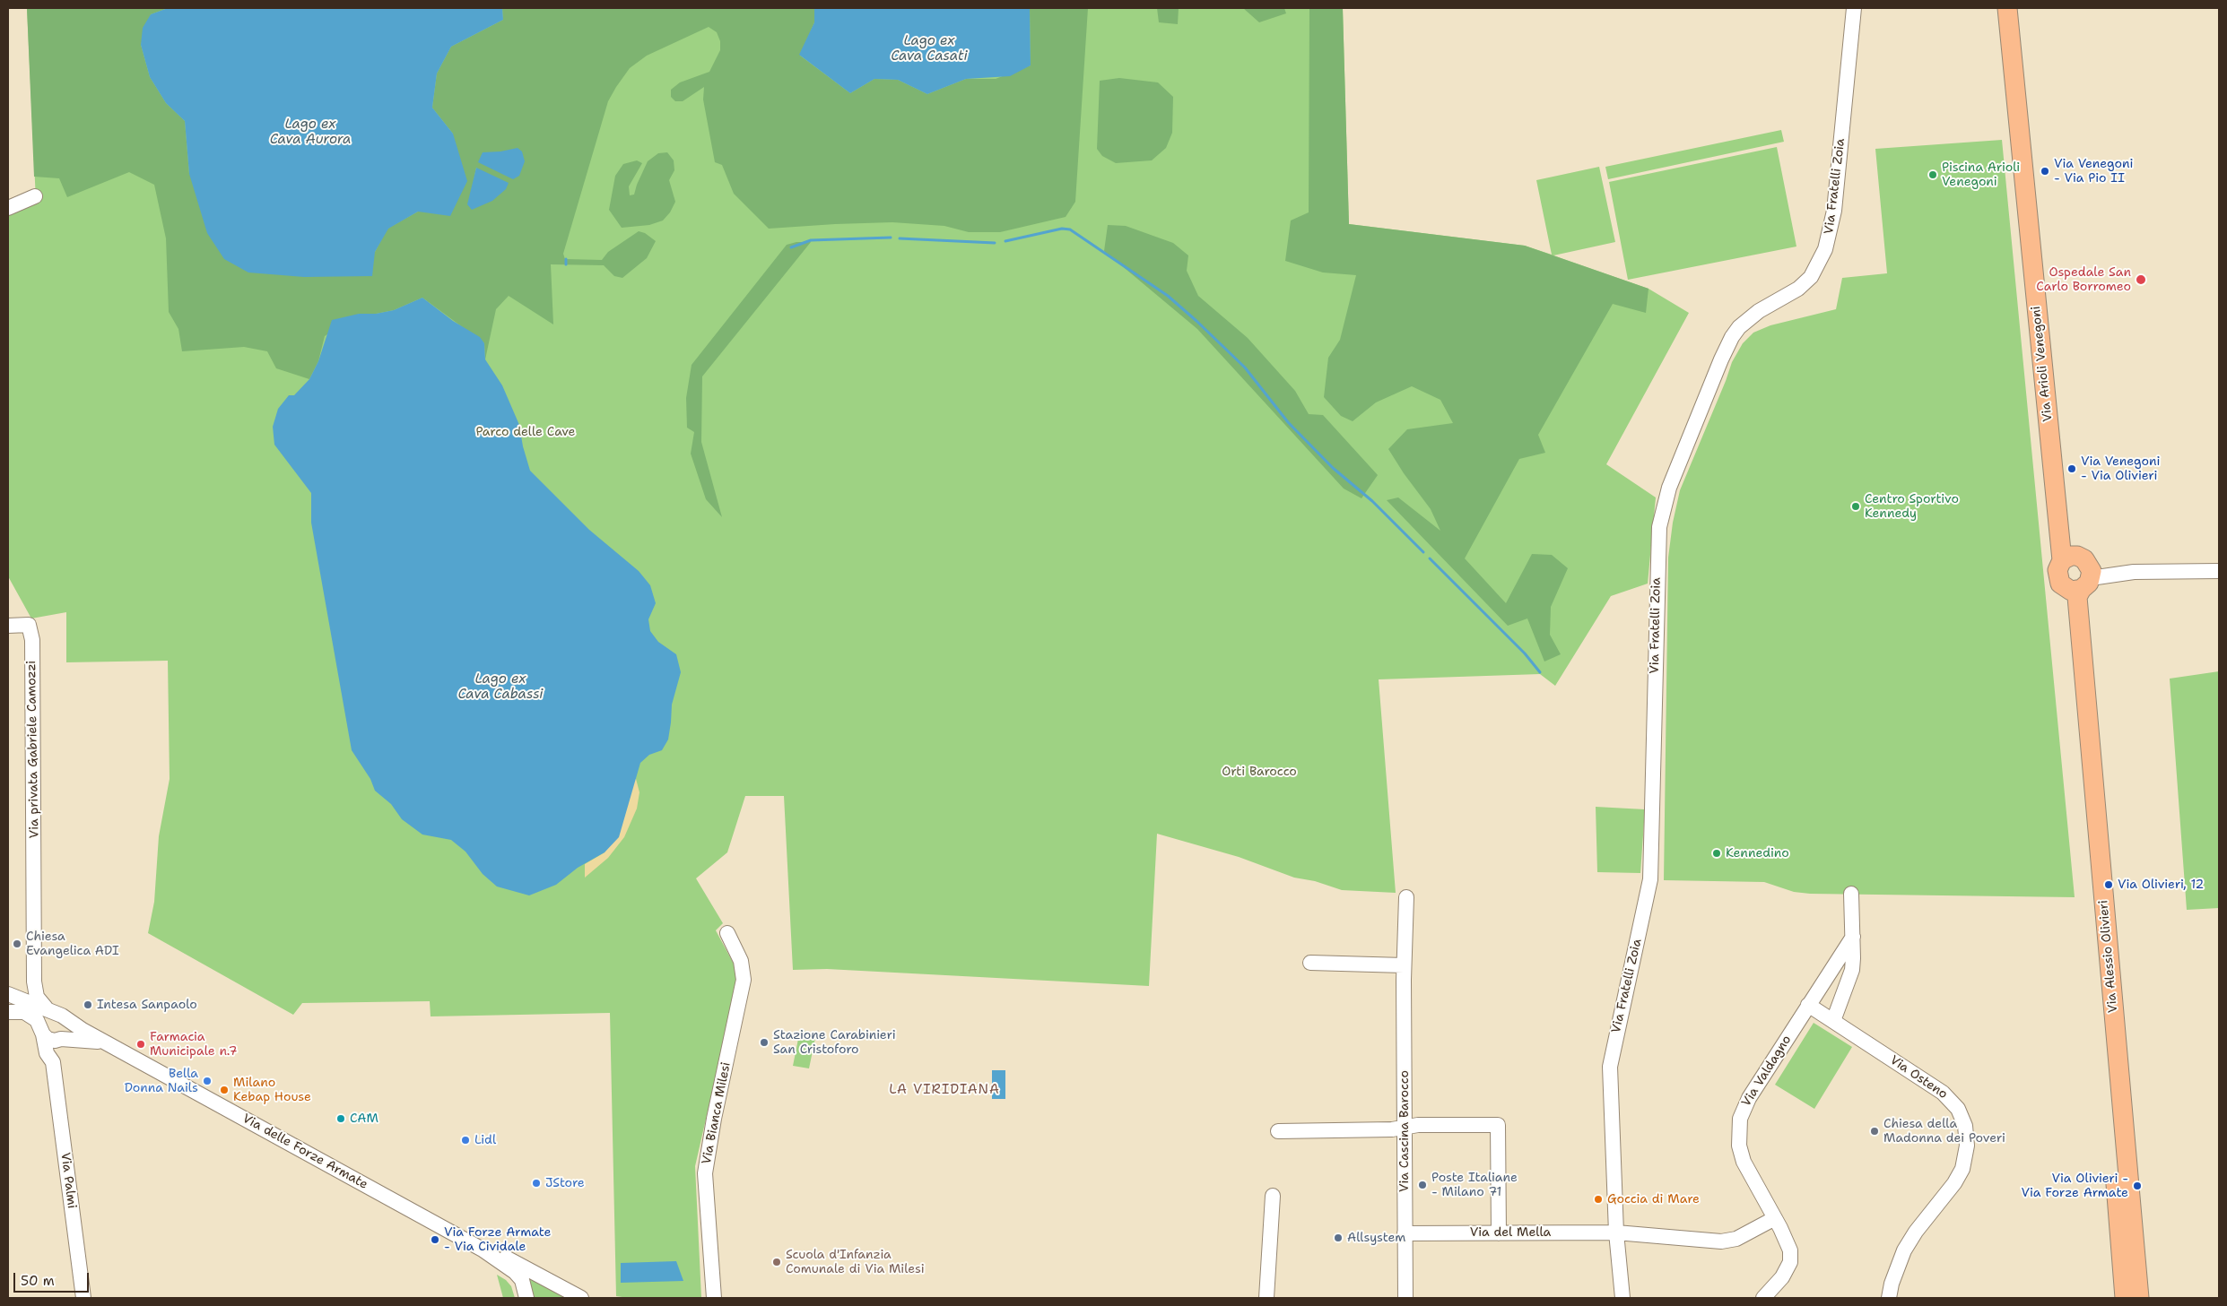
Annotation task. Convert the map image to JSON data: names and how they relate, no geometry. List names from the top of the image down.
{
  "streets": {
    "main road": ["Via Arioli Venegoni", "Via Alessio Olivieri"],
    "street": [
      "Via Fratelli Zoia",
      "Via privata Gabriele Camozzi",
      "Via Valdagno",
      "Via Osteno",
      "Via Bianca Milesi",
      "Via Cascina Barocco",
      "Via delle Forze Armate",
      "Via Palmi",
      "Via del Mella"
    ]
  },
  "crossings": [
    ["Via Fratelli Zoia", "Via del Mella"],
    ["Via Arioli Venegoni", "Via Alessio Olivieri"],
    ["Via Valdagno", "Via Osteno"],
    ["Via Valdagno", "Via del Mella"],
    ["Via Cascina Barocco", "Via del Mella"],
    ["Via delle Forze Armate", "Via Palmi"]
  ],
  "districts": ["LA VIRIDIANA"],
  "water": ["Lago ex Cava Casati", "Lago ex Cava Aurora", "Lago ex Cava Cabassi"],
  "parks": ["Parco delle Cave", "Orti Barocco"],
  "places": [
    "Via Venegoni - Via Pio II",
    "Piscina Arioli Venegoni",
    "Ospedale San Carlo Borromeo",
    "Via Venegoni - Via Olivieri",
    "Centro Sportivo Kennedy",
    "Kennedino",
    "Via Olivieri, 12",
    "Chiesa Evangelica ADI",
    "Intesa Sanpaolo",
    "Stazione Carabinieri San Cristoforo",
    "Farmacia Municipale n.7",
    "Bella Donna Nails",
    "Milano Kebap House",
    "CAM",
    "Chiesa della Madonna dei Poveri",
    "Lidl",
    "JStore",
    "Poste Italiane - Milano 71",
    "Via Olivieri - Via Forze Armate",
    "Goccia di Mare",
    "Allsystem",
    "Via Forze Armate - Via Cividale",
    "Scuola d'Infanzia Comunale di Via Milesi"
  ],
  "scale_bar": "50 m"
}
